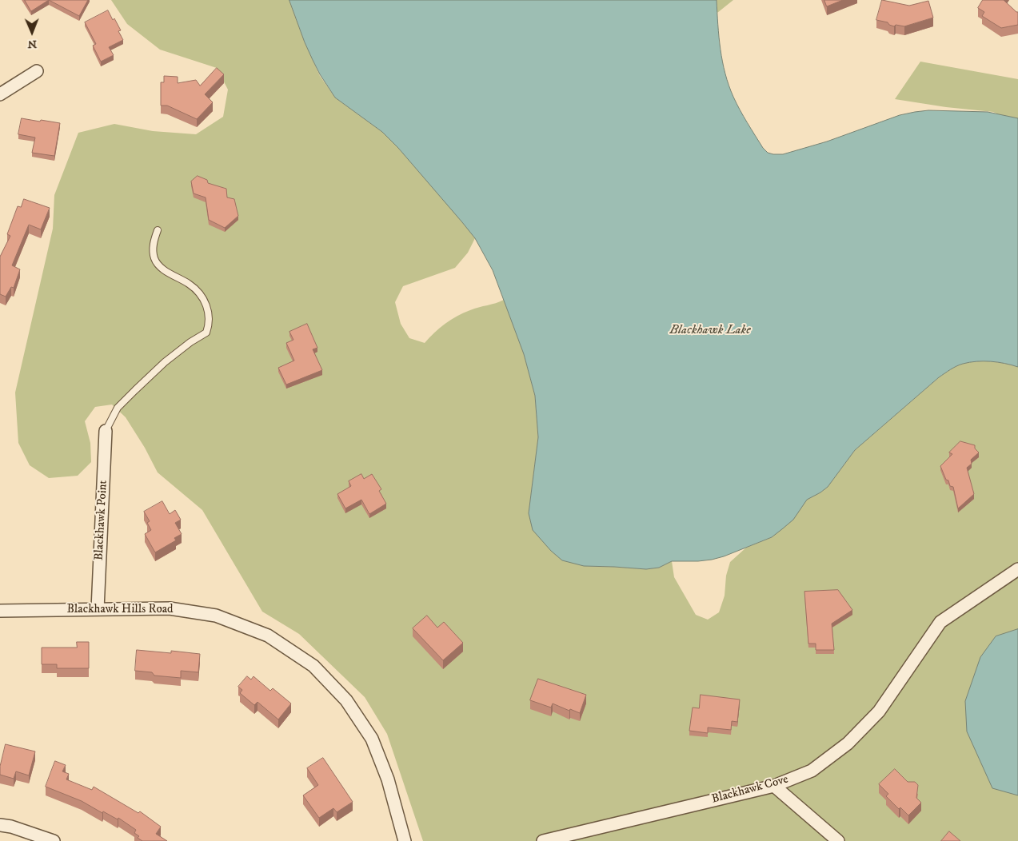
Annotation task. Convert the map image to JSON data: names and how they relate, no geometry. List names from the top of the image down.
{
  "streets": {
    "street": ["Blackhawk Point", "Blackhawk Hills Road", "Blackhawk Cove"]
  },
  "crossings": [
    ["Blackhawk Point", "Blackhawk Hills Road"]
  ],
  "water": ["Blackhawk Lake"],
  "north": "bottom"
}
